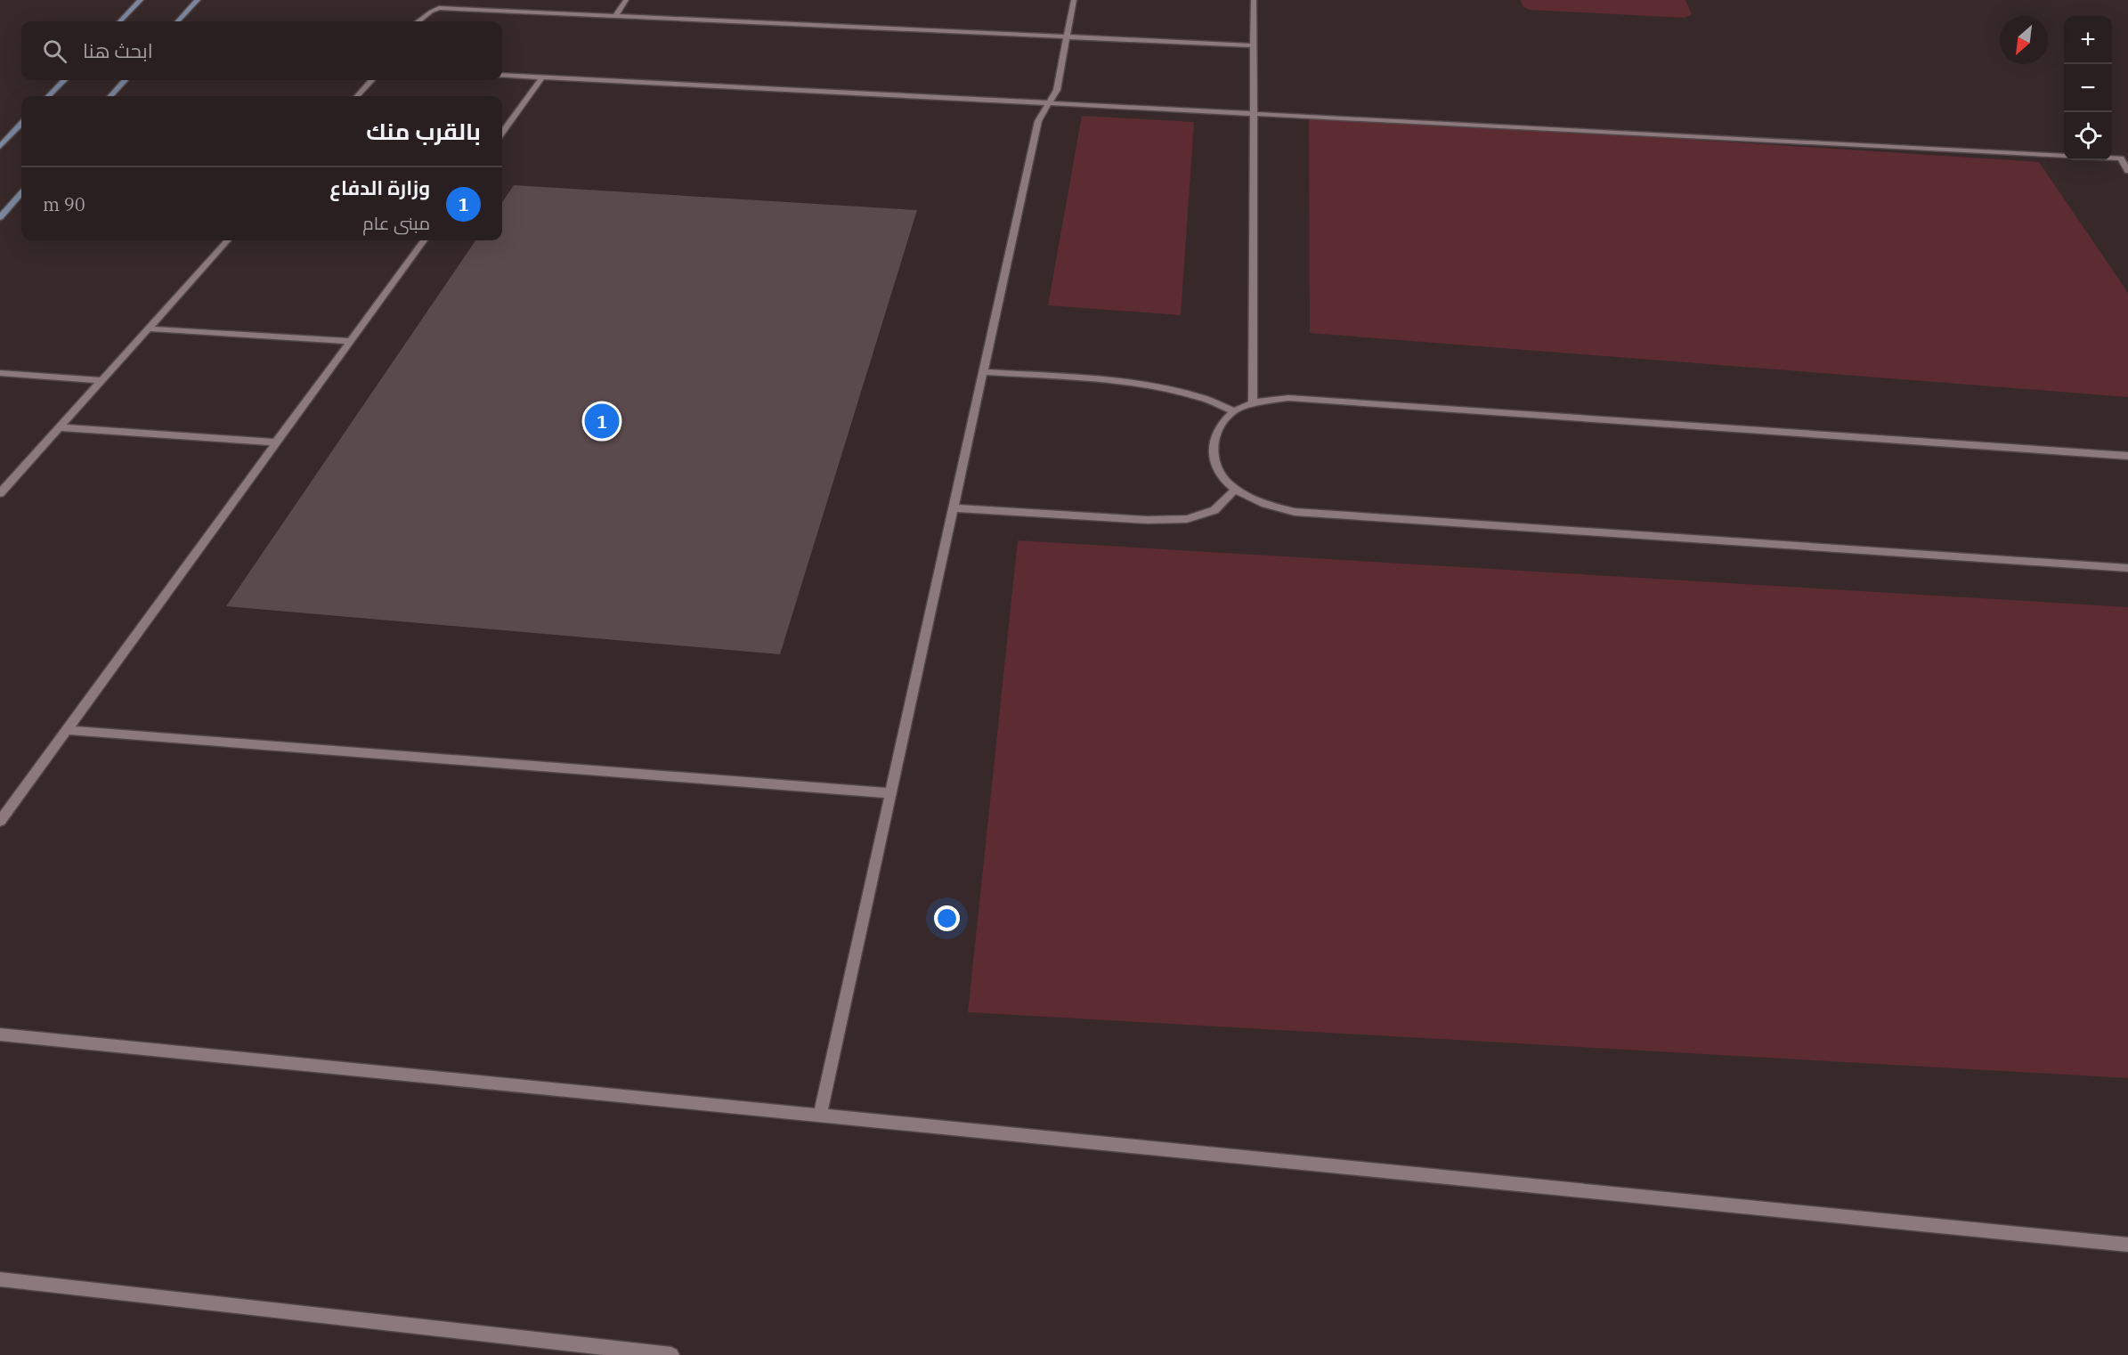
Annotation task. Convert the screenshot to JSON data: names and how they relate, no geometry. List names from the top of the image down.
{
  "north": "bottom left",
  "page": {
    "map_buttons": ["+", "−"],
    "search": "ابحث هنا",
    "heading": "بالقرب منك",
    "list": [
      {
        "mark": "1",
        "name": "وزارة الدفاع",
        "note": "مبنى عام",
        "value": "90 m"
      }
    ],
    "pins": "1"
  }
}
